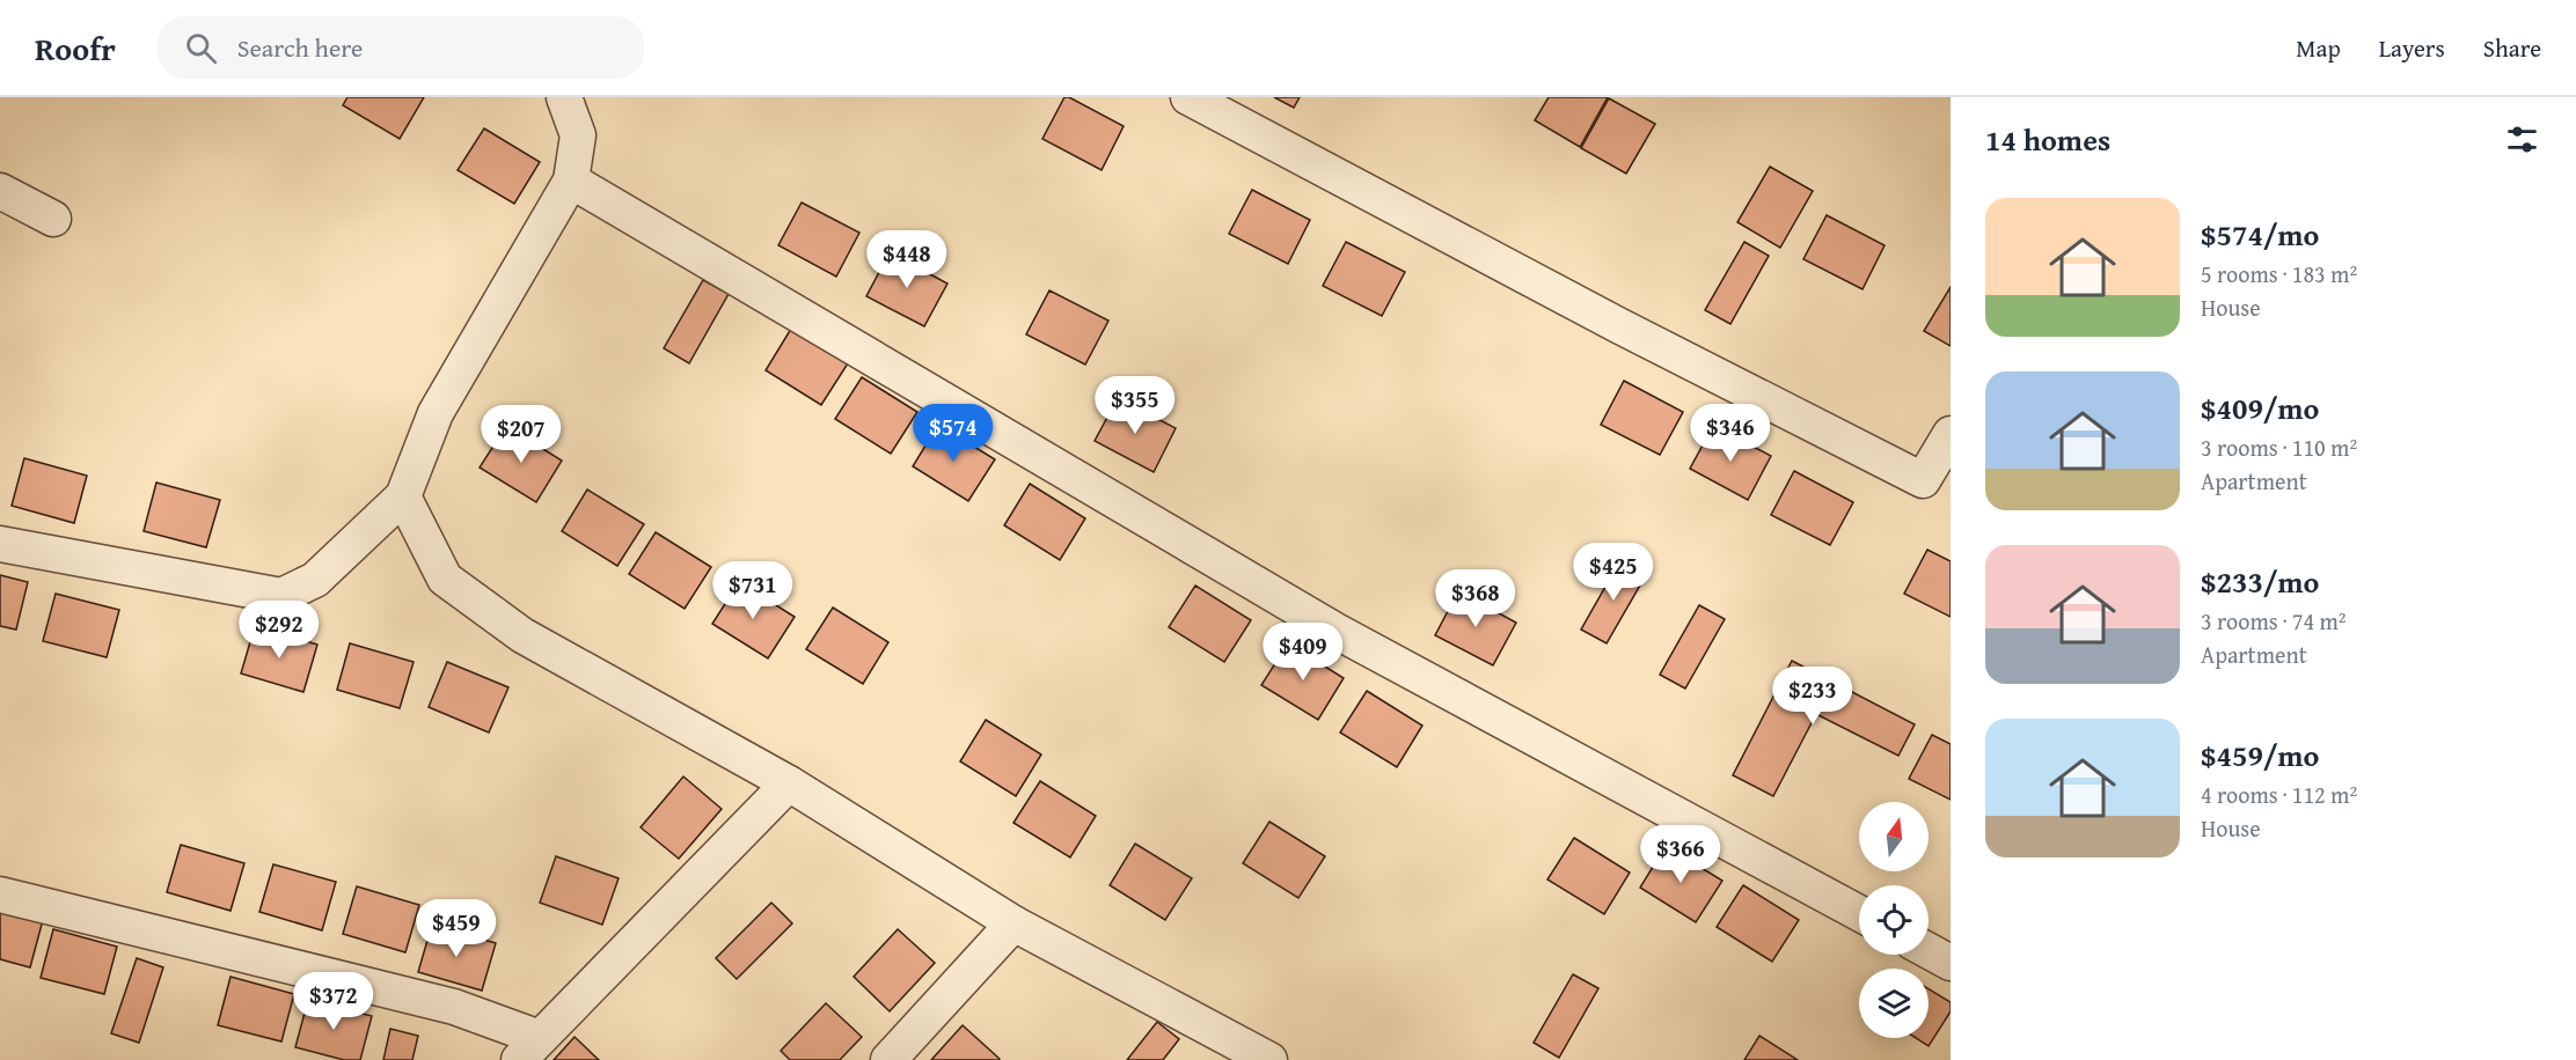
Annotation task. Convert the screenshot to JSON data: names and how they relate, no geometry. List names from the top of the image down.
{
  "north": "top",
  "page": {
    "header": "Roofr",
    "search": "Search here",
    "nav": ["Map", "Layers", "Share"],
    "heading": "14 homes",
    "list": [
      {
        "name": "$574/mo",
        "note": "5 rooms · 183 m² · House"
      },
      {
        "name": "$409/mo",
        "note": "3 rooms · 110 m² · Apartment"
      },
      {
        "name": "$233/mo",
        "note": "3 rooms · 74 m² · Apartment"
      },
      {
        "name": "$459/mo",
        "note": "4 rooms · 112 m² · House"
      }
    ],
    "price": [
      "$448",
      "$355",
      "$574",
      "$346",
      "$207",
      "$425",
      "$731",
      "$368",
      "$292",
      "$409",
      "$233",
      "$366",
      "$459",
      "$372"
    ]
  }
}
